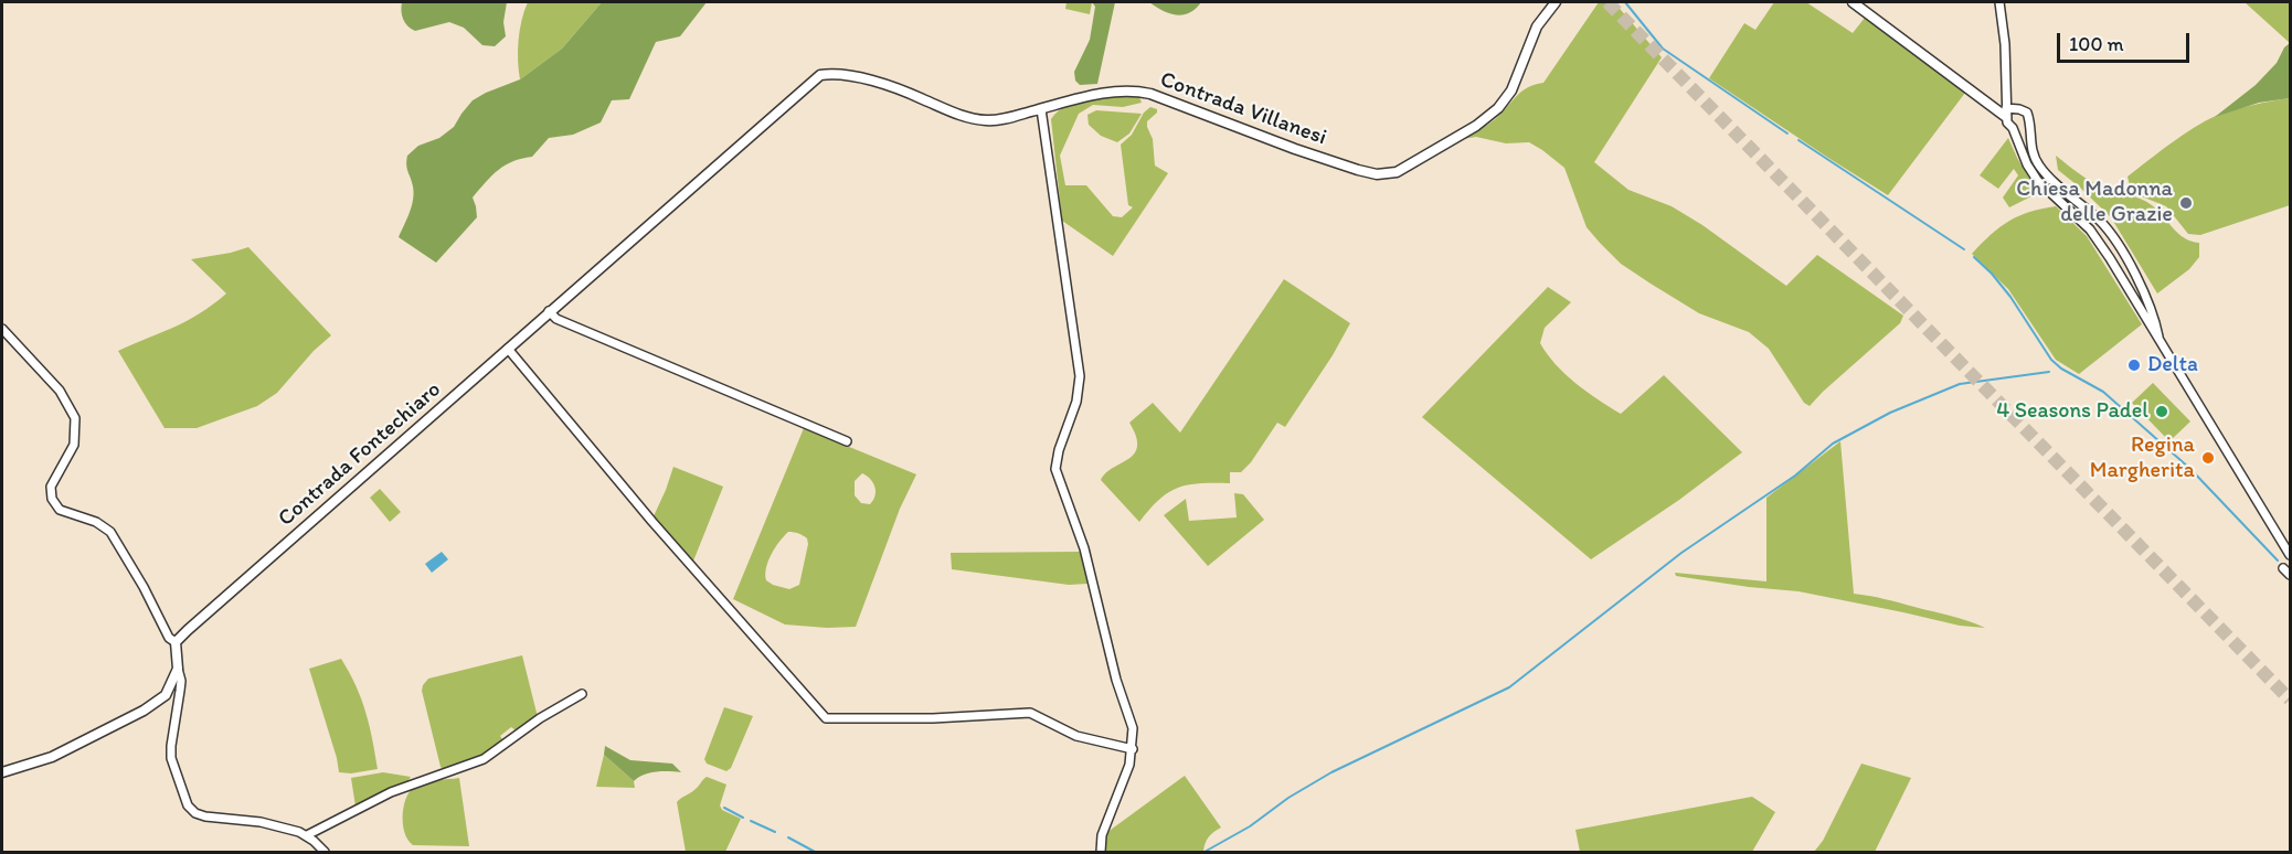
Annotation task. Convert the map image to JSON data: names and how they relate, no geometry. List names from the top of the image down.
{
  "streets": {
    "street": ["Contrada Villanesi", "Contrada Fontechiaro"]
  },
  "crossings": [
    ["Contrada Villanesi", "Contrada Fontechiaro"]
  ],
  "places": [
    "Chiesa Madonna delle Grazie",
    "Delta",
    "4 Seasons Padel",
    "Regina Margherita"
  ],
  "scale_bar": "100 m"
}
